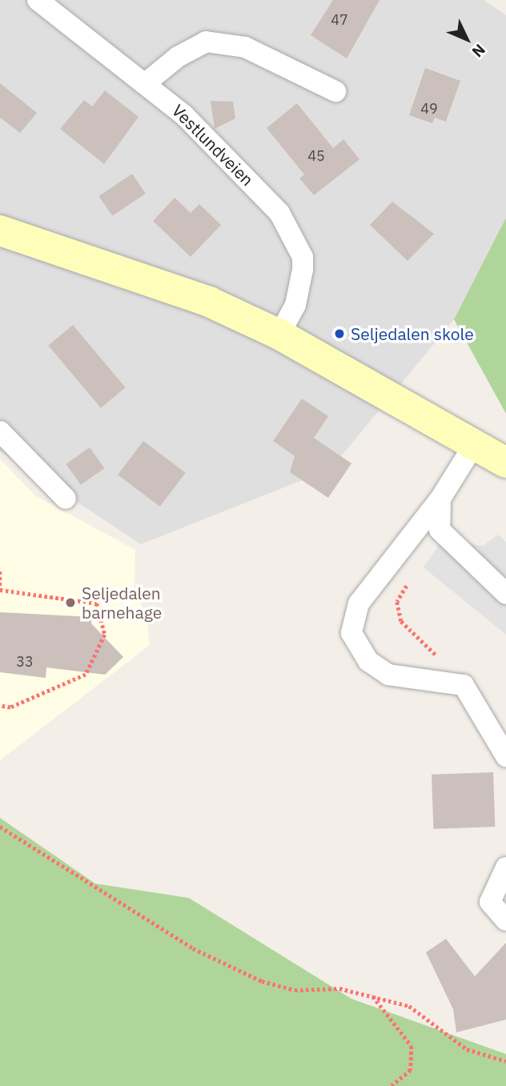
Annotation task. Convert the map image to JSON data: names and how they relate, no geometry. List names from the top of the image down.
{
  "streets": {
    "street": ["Vestlundveien"]
  },
  "places": ["Seljedalen skole", "Seljedalen barnehage"],
  "house_numbers": [
    "47",
    "49",
    "45",
    "33"
  ],
  "north": "bottom right"
}
